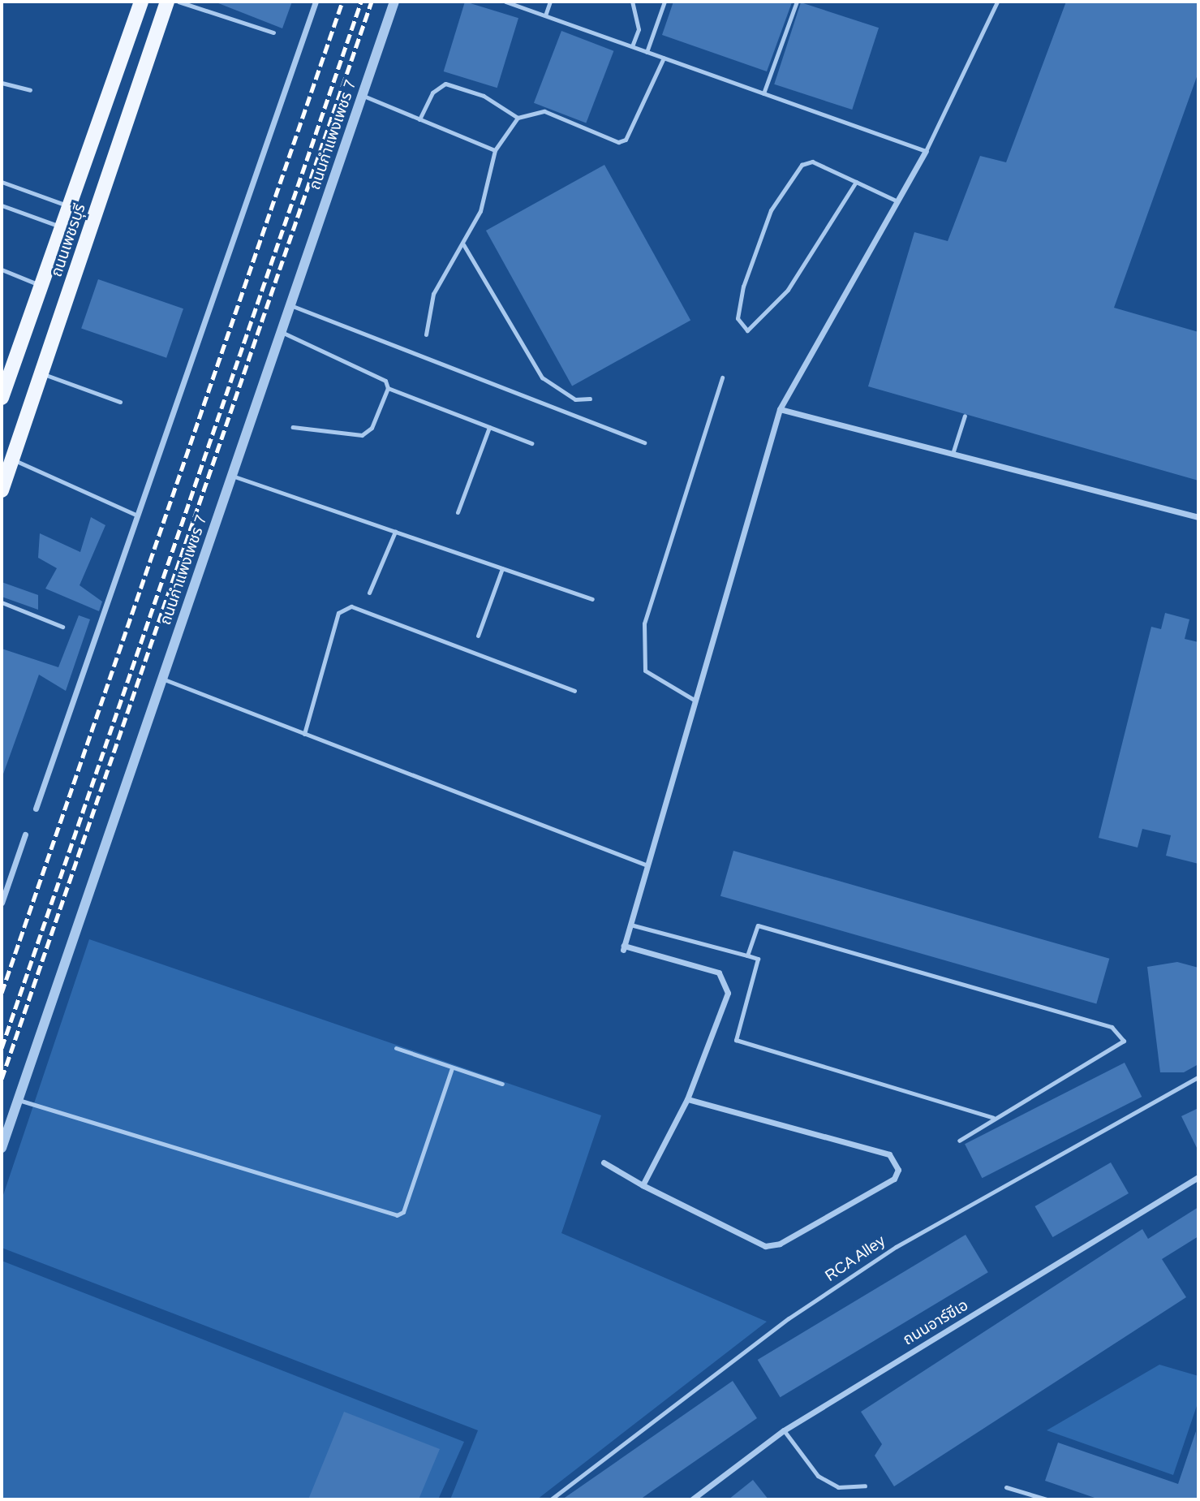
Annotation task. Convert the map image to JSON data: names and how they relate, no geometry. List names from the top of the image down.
{
  "streets": {
    "main road": ["ถนนเพชรบุรี"],
    "street": ["ถนนกำแพงเพชร 7", "ถนนอาร์ซีเอ"],
    "lane": ["RCA Alley"]
  }
}
